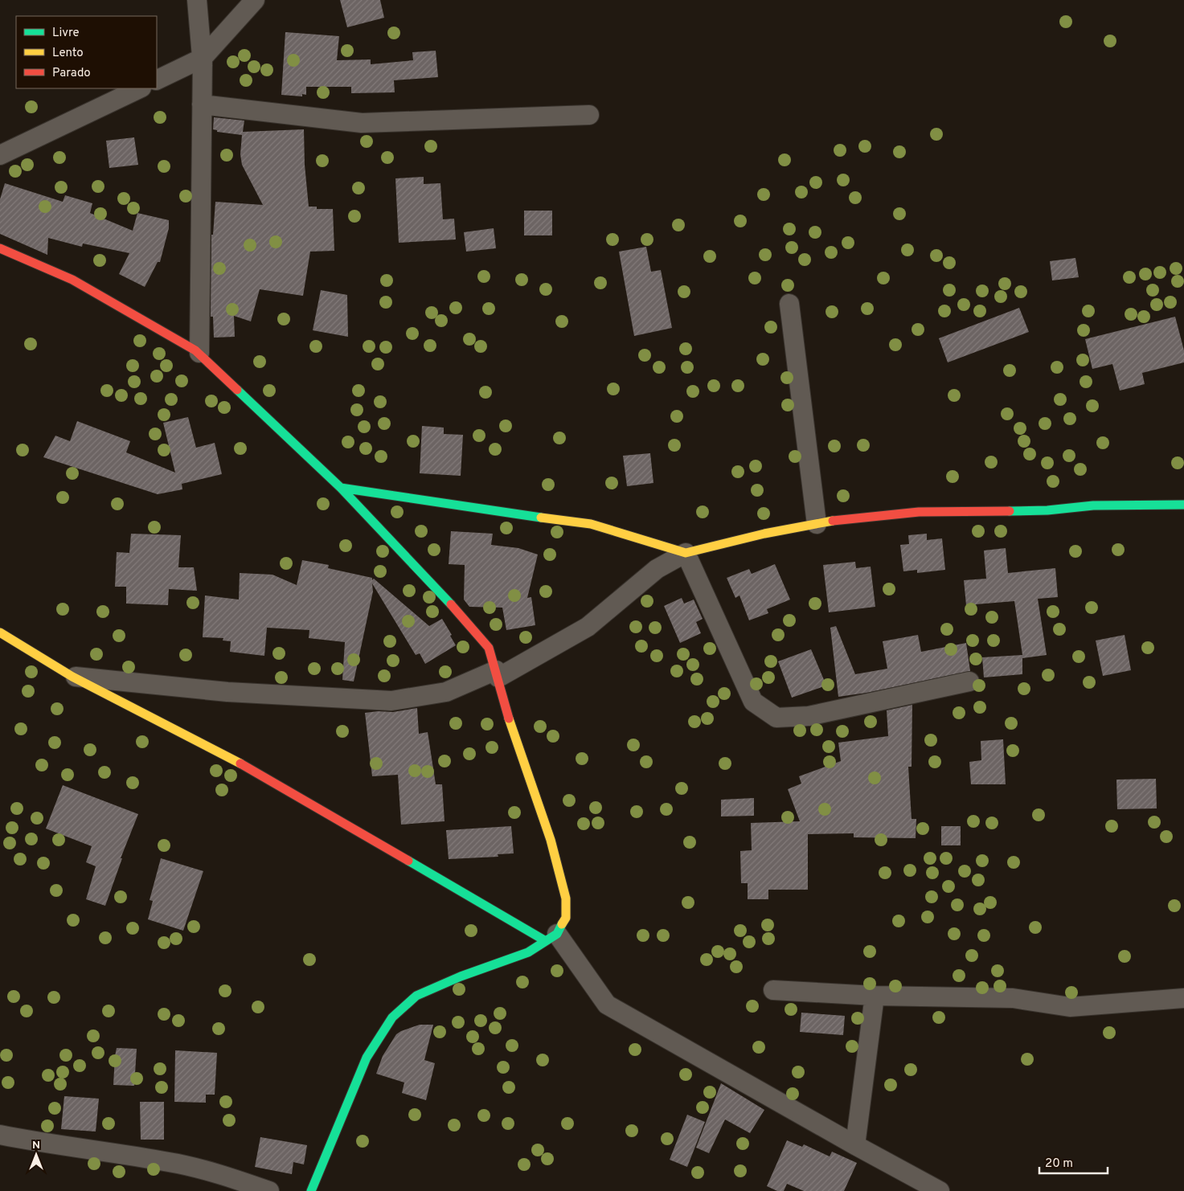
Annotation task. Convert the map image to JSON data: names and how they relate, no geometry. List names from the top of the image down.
{
  "legend": ["Livre", "Lento", "Parado"],
  "scale_bar": "20 m",
  "north": "top"
}
